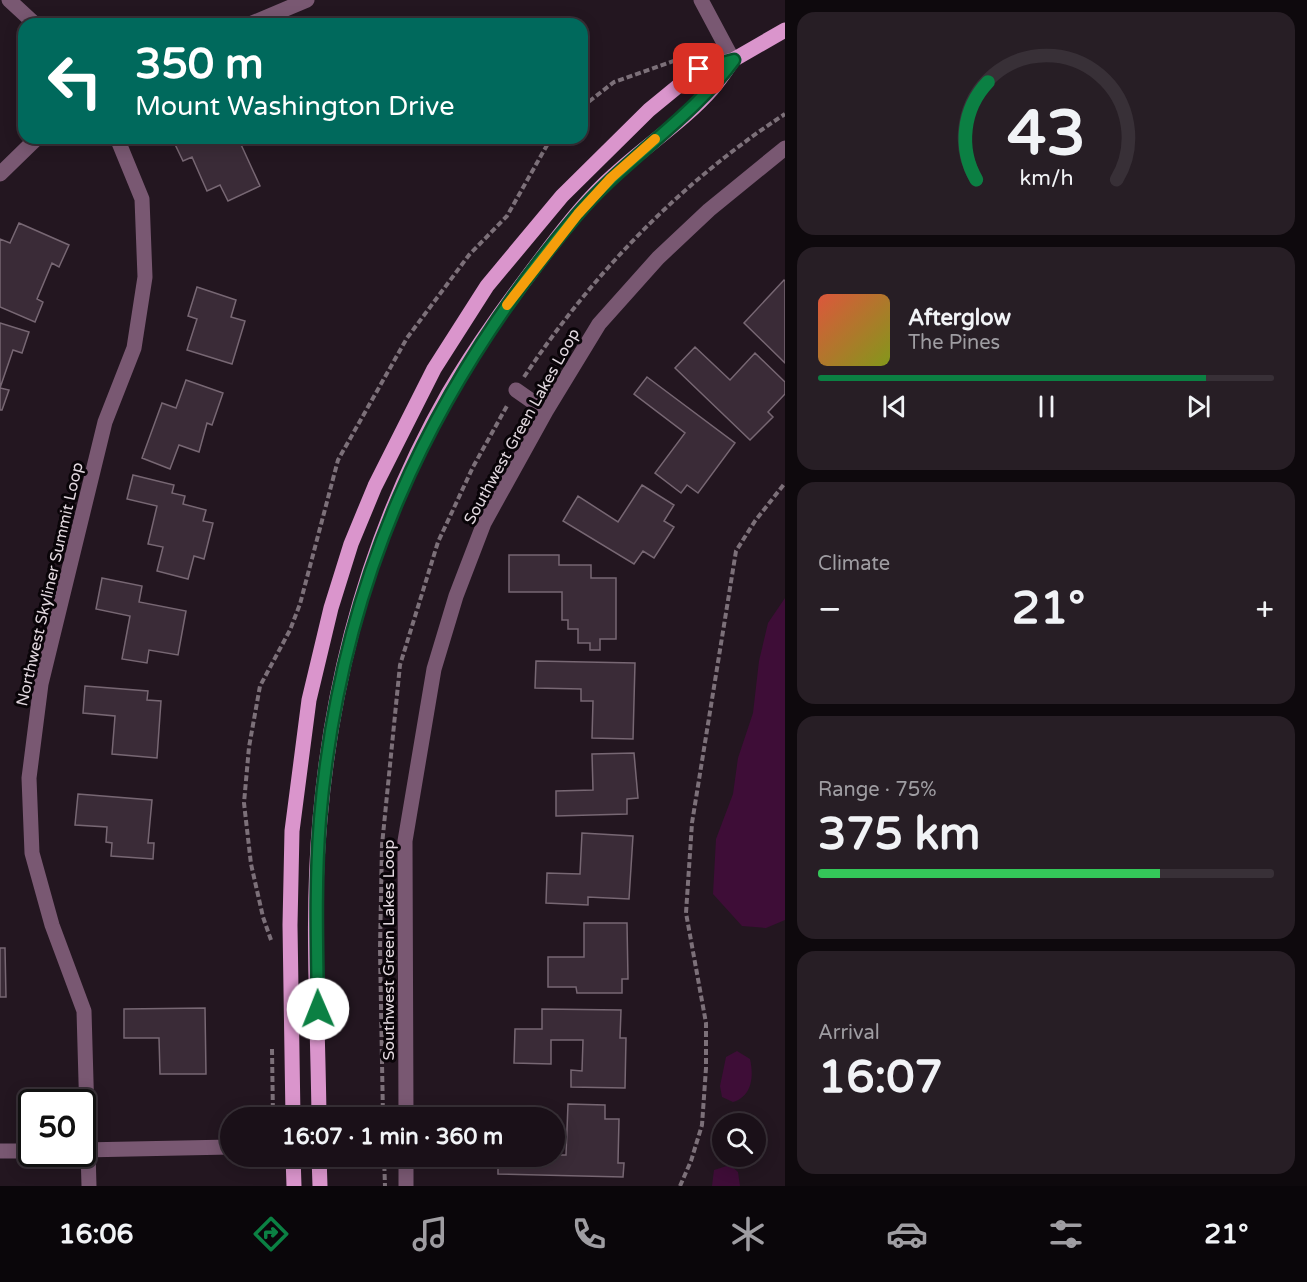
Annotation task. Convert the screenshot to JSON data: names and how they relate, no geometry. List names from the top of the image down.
{
  "streets": {
    "street": ["Southwest Green Lakes Loop", "Northwest Skyliner Summit Loop"]
  },
  "page": {
    "turn": ["350 m", "Mount Washington Drive"],
    "song": ["Afterglow", "The Pines"],
    "tile": [
      "Climate",
      ["Range · 75%", "375 km"],
      ["Arrival", "16:07"]
    ],
    "heat": ["−", "21°", "+"],
    "limit": "50",
    "trip": "16:07 · 1 min · 360 m",
    "tabs": ["16:06", "21°"],
    "gauge": ["43", "km/h"]
  }
}
